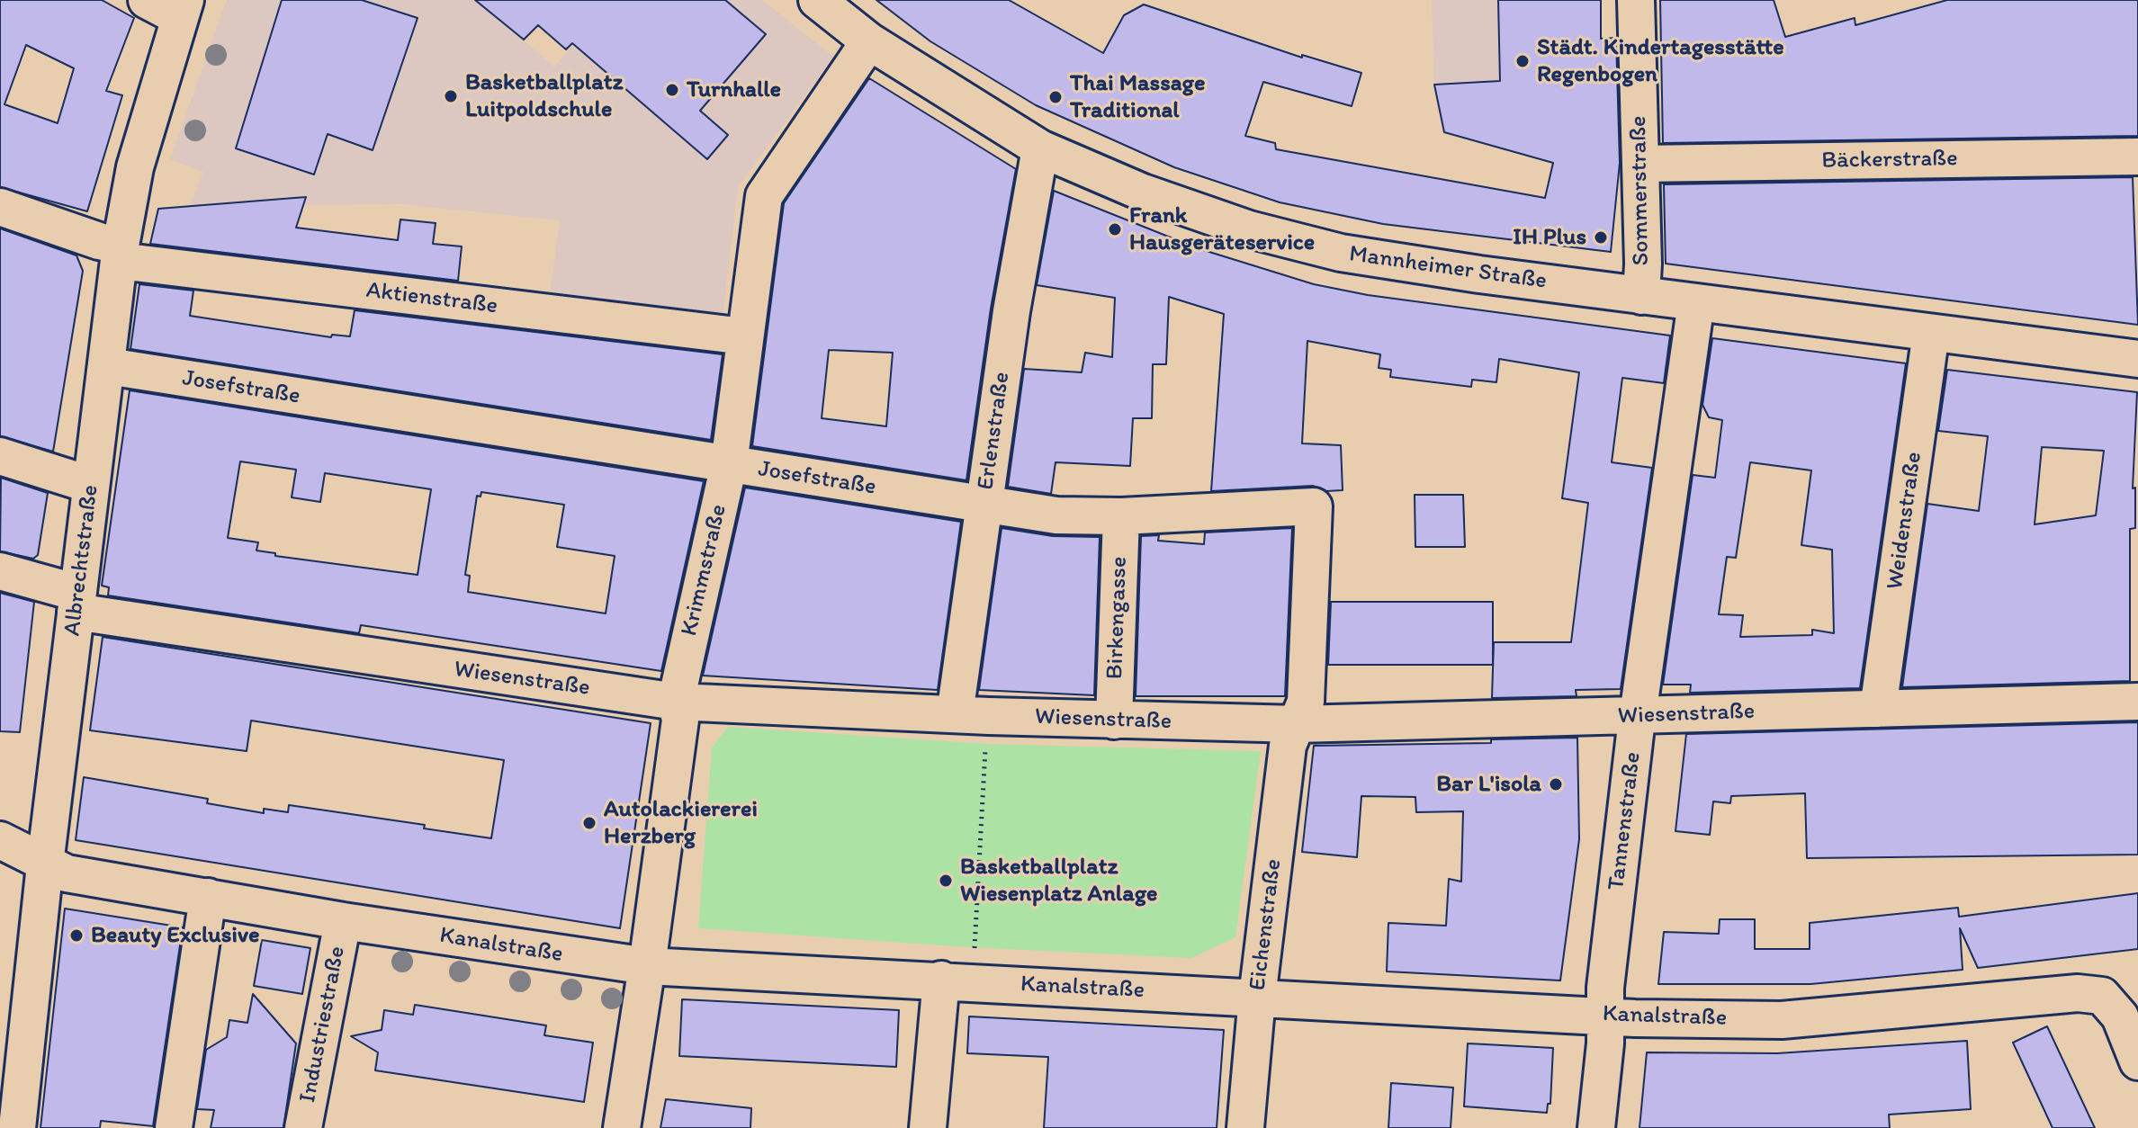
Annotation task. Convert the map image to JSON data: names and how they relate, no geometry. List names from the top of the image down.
{
  "streets": {
    "street": [
      "Bäckerstraße",
      "Sommerstraße",
      "Mannheimer Straße",
      "Aktienstraße",
      "Josefstraße",
      "Erlenstraße",
      "Weidenstraße",
      "Albrechtstraße",
      "Krimmstraße",
      "Birkengasse",
      "Wiesenstraße",
      "Tannenstraße",
      "Eichenstraße",
      "Kanalstraße",
      "Industriestraße"
    ]
  },
  "crossings": [
    ["Bäckerstraße", "Sommerstraße"],
    ["Sommerstraße", "Mannheimer Straße"],
    ["Mannheimer Straße", "Erlenstraße"],
    ["Mannheimer Straße", "Weidenstraße"],
    ["Mannheimer Straße", "Krimmstraße"],
    ["Mannheimer Straße", "Tannenstraße"],
    ["Aktienstraße", "Albrechtstraße"],
    ["Aktienstraße", "Krimmstraße"],
    ["Josefstraße", "Erlenstraße"],
    ["Josefstraße", "Albrechtstraße"],
    ["Josefstraße", "Krimmstraße"],
    ["Josefstraße", "Birkengasse"],
    ["Josefstraße", "Wiesenstraße"],
    ["Josefstraße", "Eichenstraße"],
    ["Erlenstraße", "Wiesenstraße"],
    ["Weidenstraße", "Wiesenstraße"],
    ["Albrechtstraße", "Wiesenstraße"],
    ["Albrechtstraße", "Kanalstraße"],
    ["Krimmstraße", "Wiesenstraße"],
    ["Krimmstraße", "Kanalstraße"],
    ["Birkengasse", "Wiesenstraße"],
    ["Wiesenstraße", "Tannenstraße"],
    ["Wiesenstraße", "Eichenstraße"],
    ["Tannenstraße", "Kanalstraße"],
    ["Eichenstraße", "Kanalstraße"],
    ["Kanalstraße", "Industriestraße"]
  ],
  "places": [
    "Städt. Kindertagesstätte Regenbogen",
    "Turnhalle",
    "Basketballplatz Luitpoldschule",
    "Thai Massage Traditional",
    "Frank Hausgeräteservice",
    "IH Plus",
    "Bar L'isola",
    "Autolackiererei Herzberg",
    "Basketballplatz Wiesenplatz Anlage",
    "Beauty Exclusive"
  ]
}
